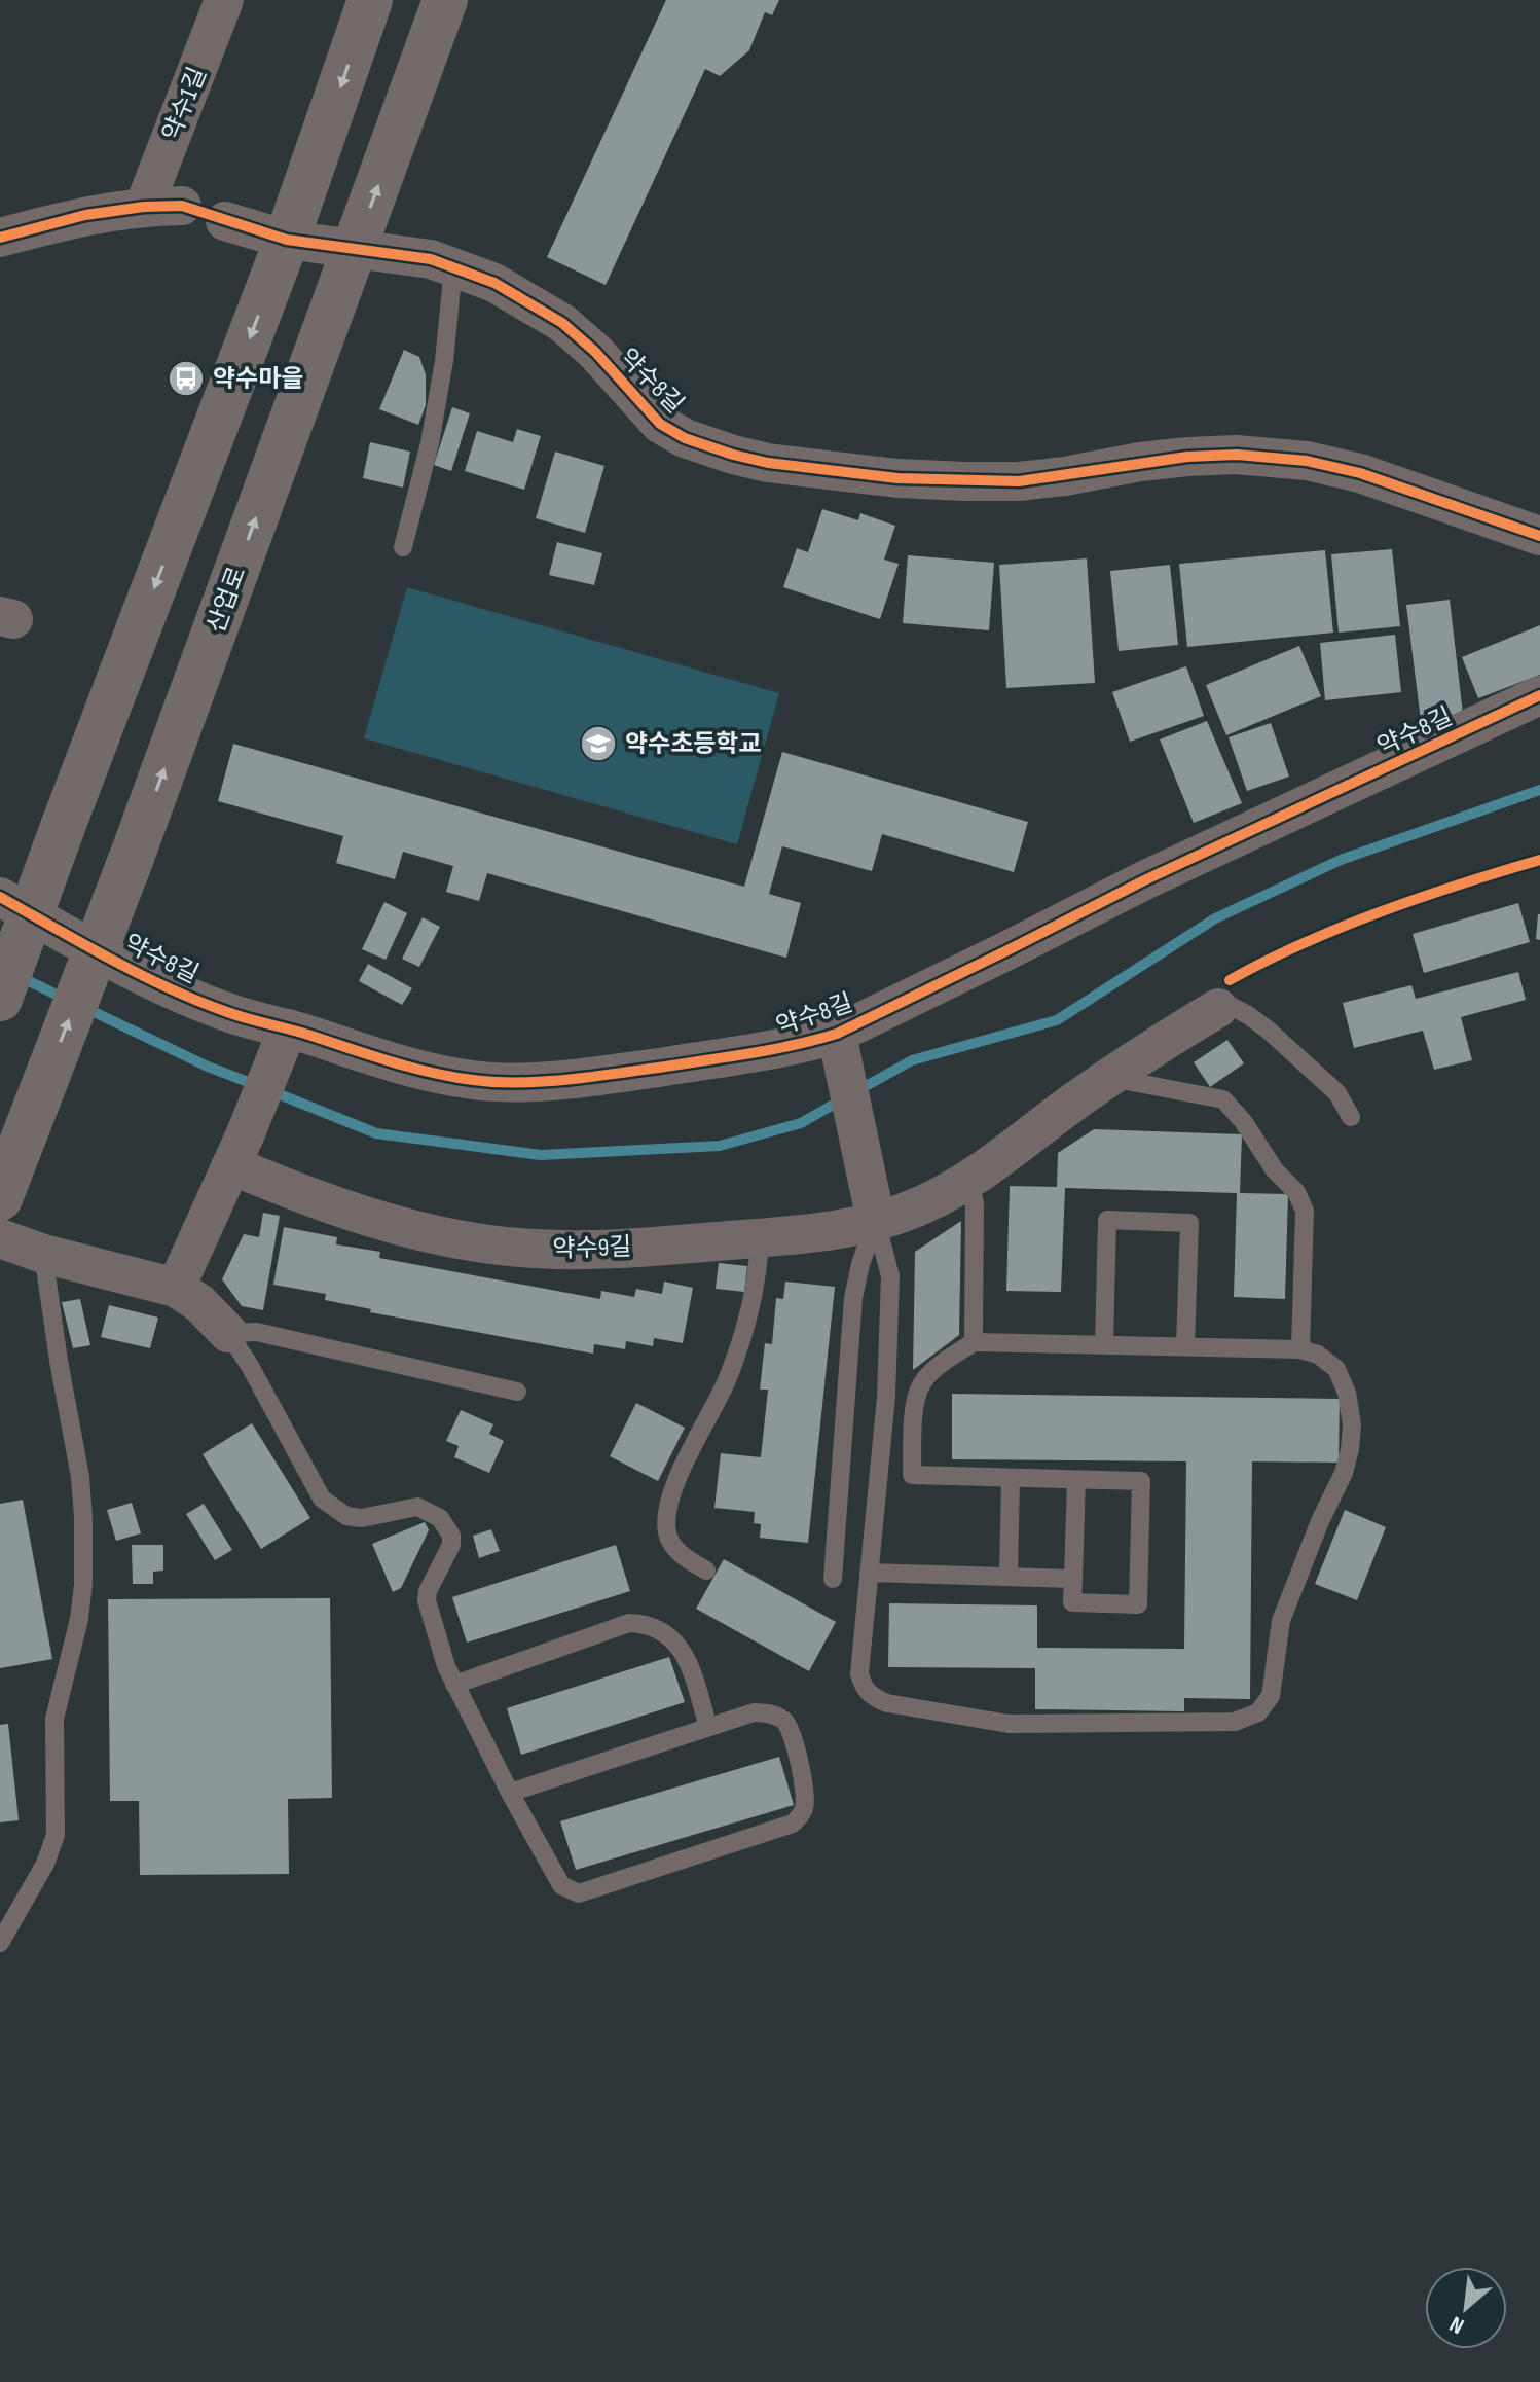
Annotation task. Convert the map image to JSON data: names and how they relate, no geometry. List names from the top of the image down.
{
  "streets": {
    "main road": ["산업로"],
    "street": ["약수1길", "약수8길", "약수9길"]
  },
  "crossings": [
    ["약수8길", "산업로"]
  ],
  "places": {
    "bus stop": ["약수마을"],
    "school or university": ["약수초등학교"]
  },
  "north": "bottom left"
}
